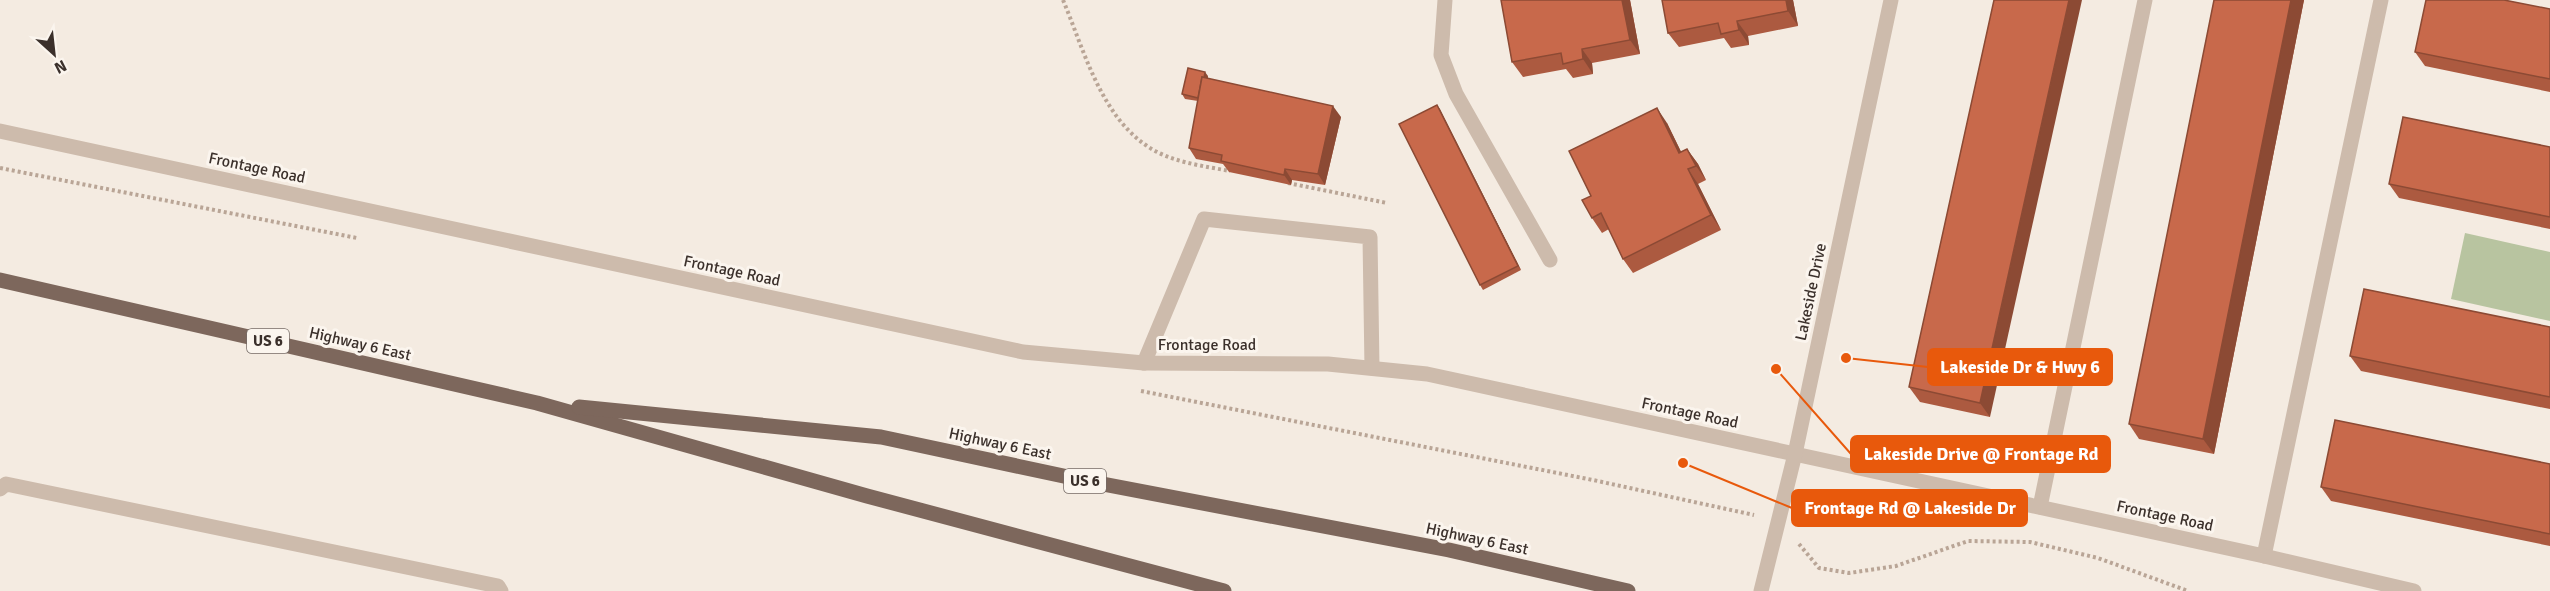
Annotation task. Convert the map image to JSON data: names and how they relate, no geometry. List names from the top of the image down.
{
  "streets": {
    "main road": ["US 6", "Highway 6 East"],
    "street": ["Frontage Road", "Lakeside Drive"]
  },
  "crossings": [
    ["Frontage Road", "Lakeside Drive"]
  ],
  "places": ["Lakeside Dr & Hwy 6", "Lakeside Drive @ Frontage Rd", "Frontage Rd @ Lakeside Dr"],
  "north": "bottom right"
}
